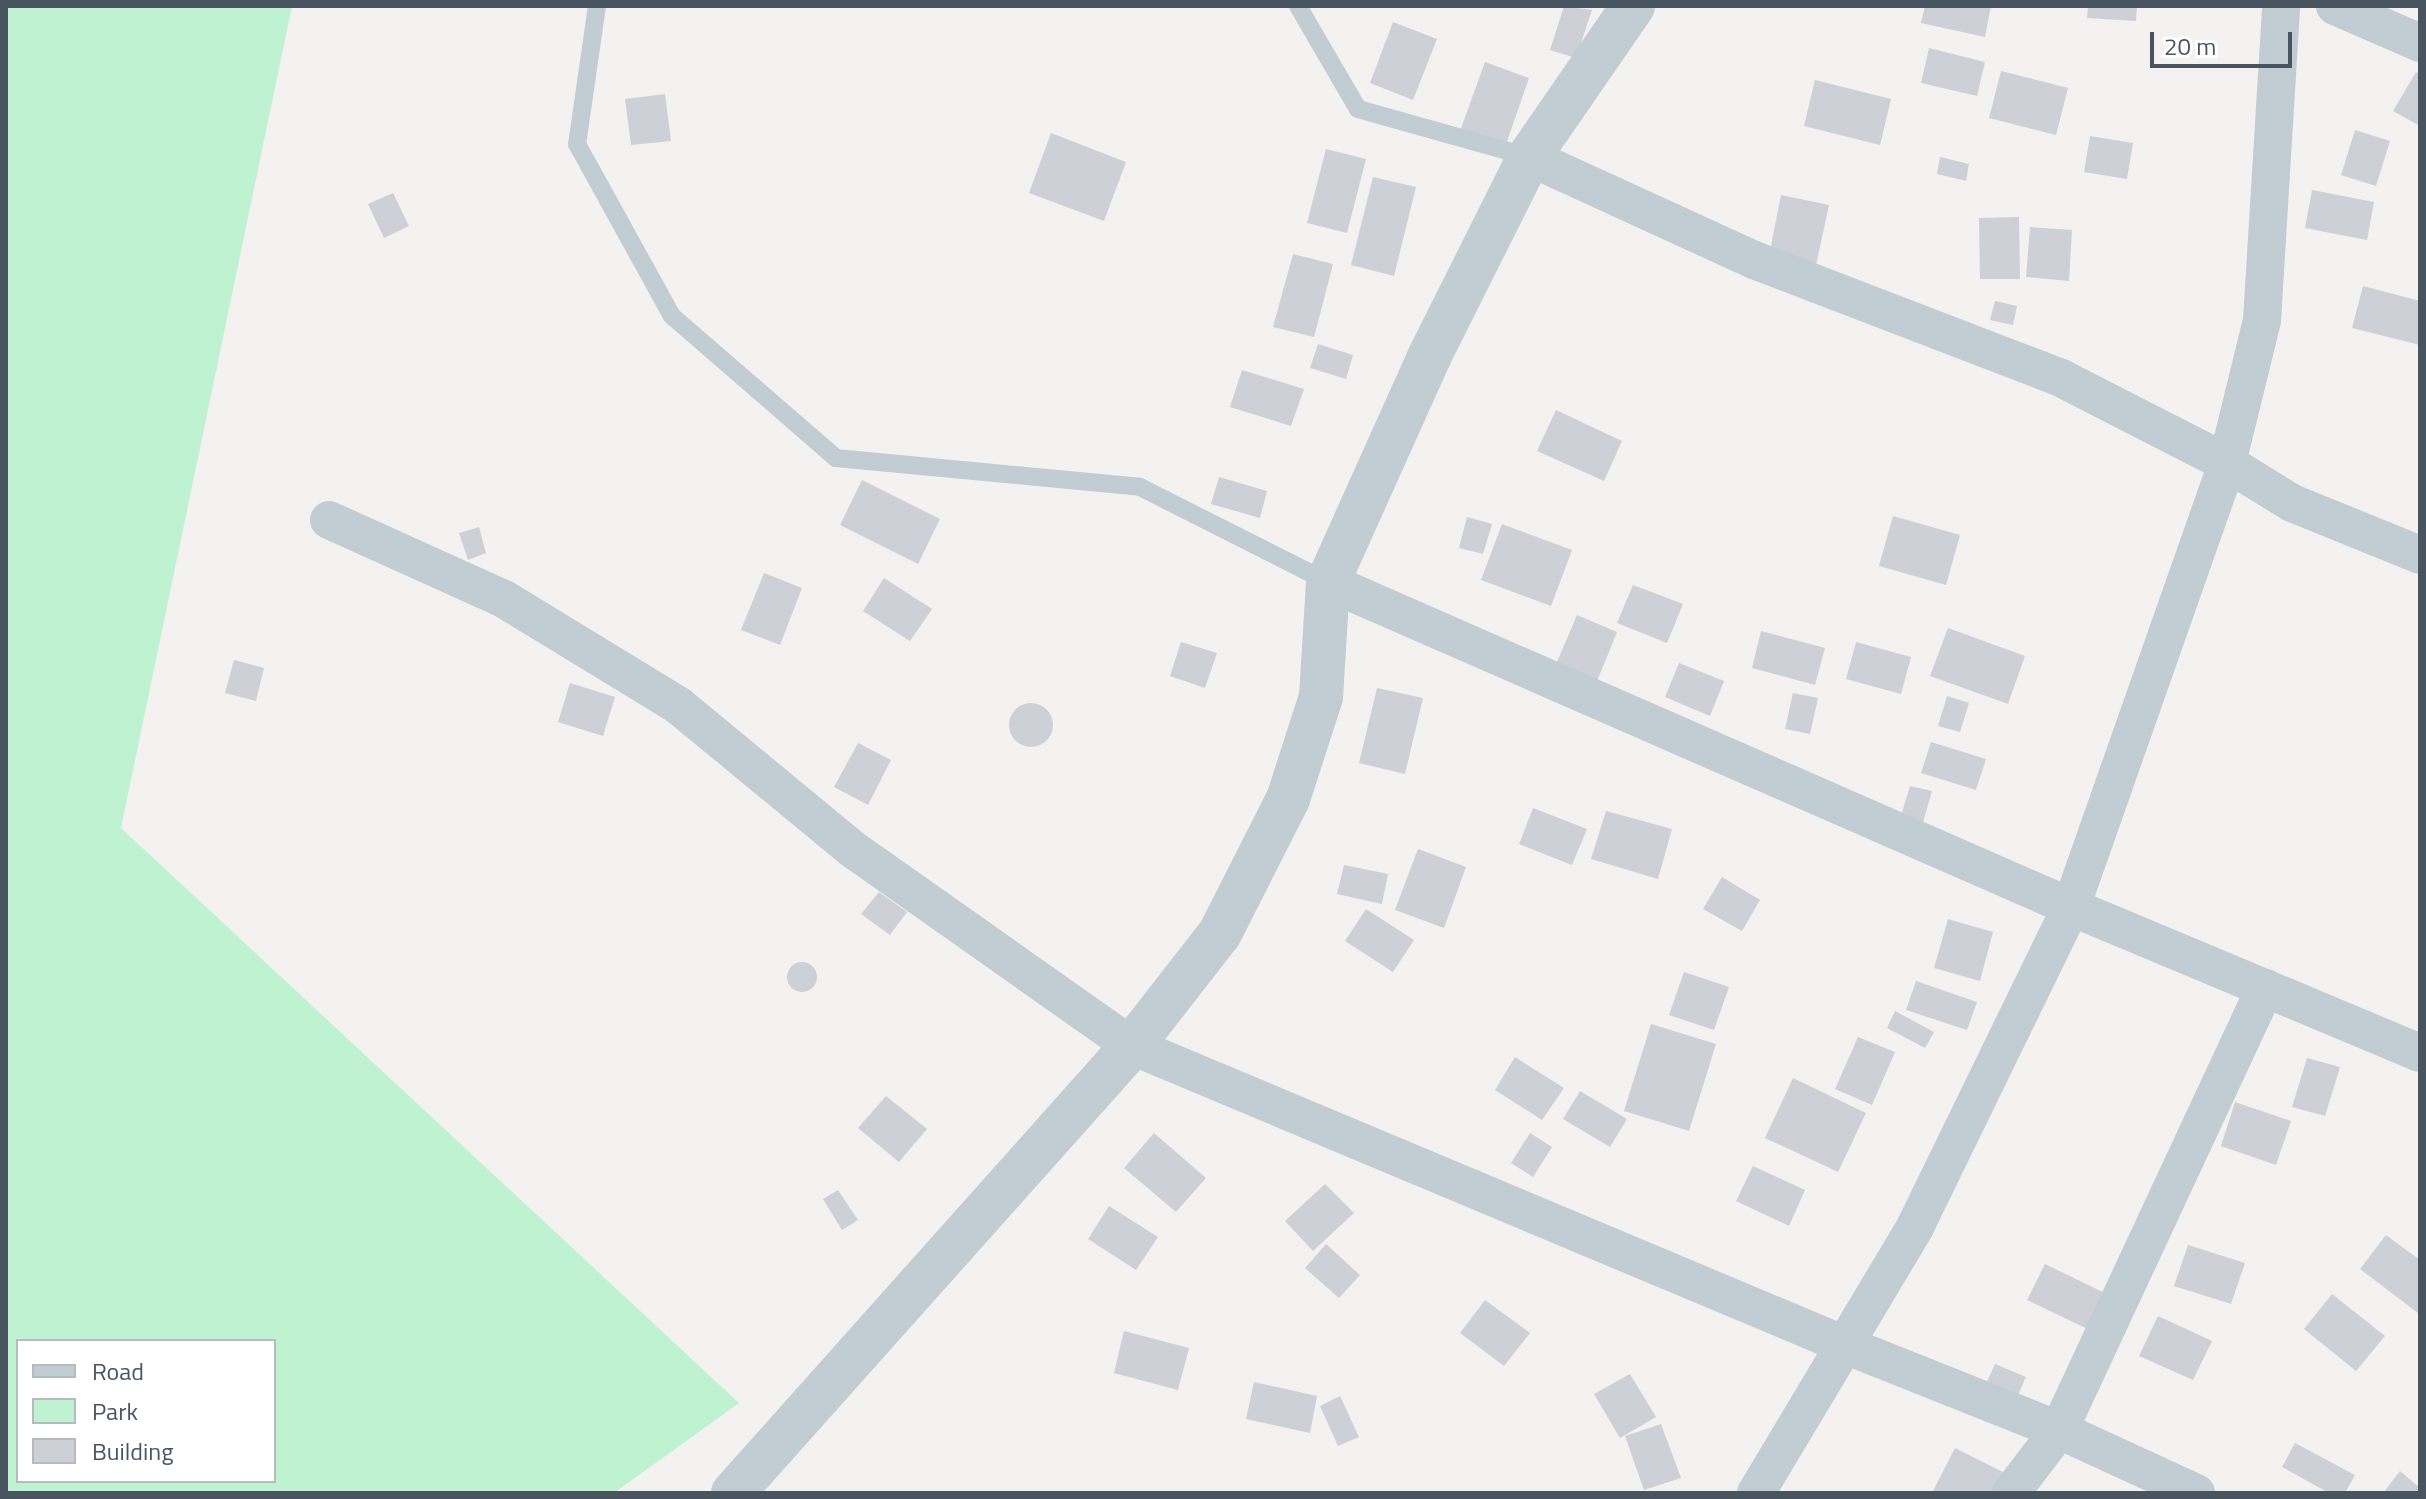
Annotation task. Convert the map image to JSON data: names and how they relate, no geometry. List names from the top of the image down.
{
  "legend": ["Road", "Park", "Building"],
  "scale_bar": "20 m"
}
